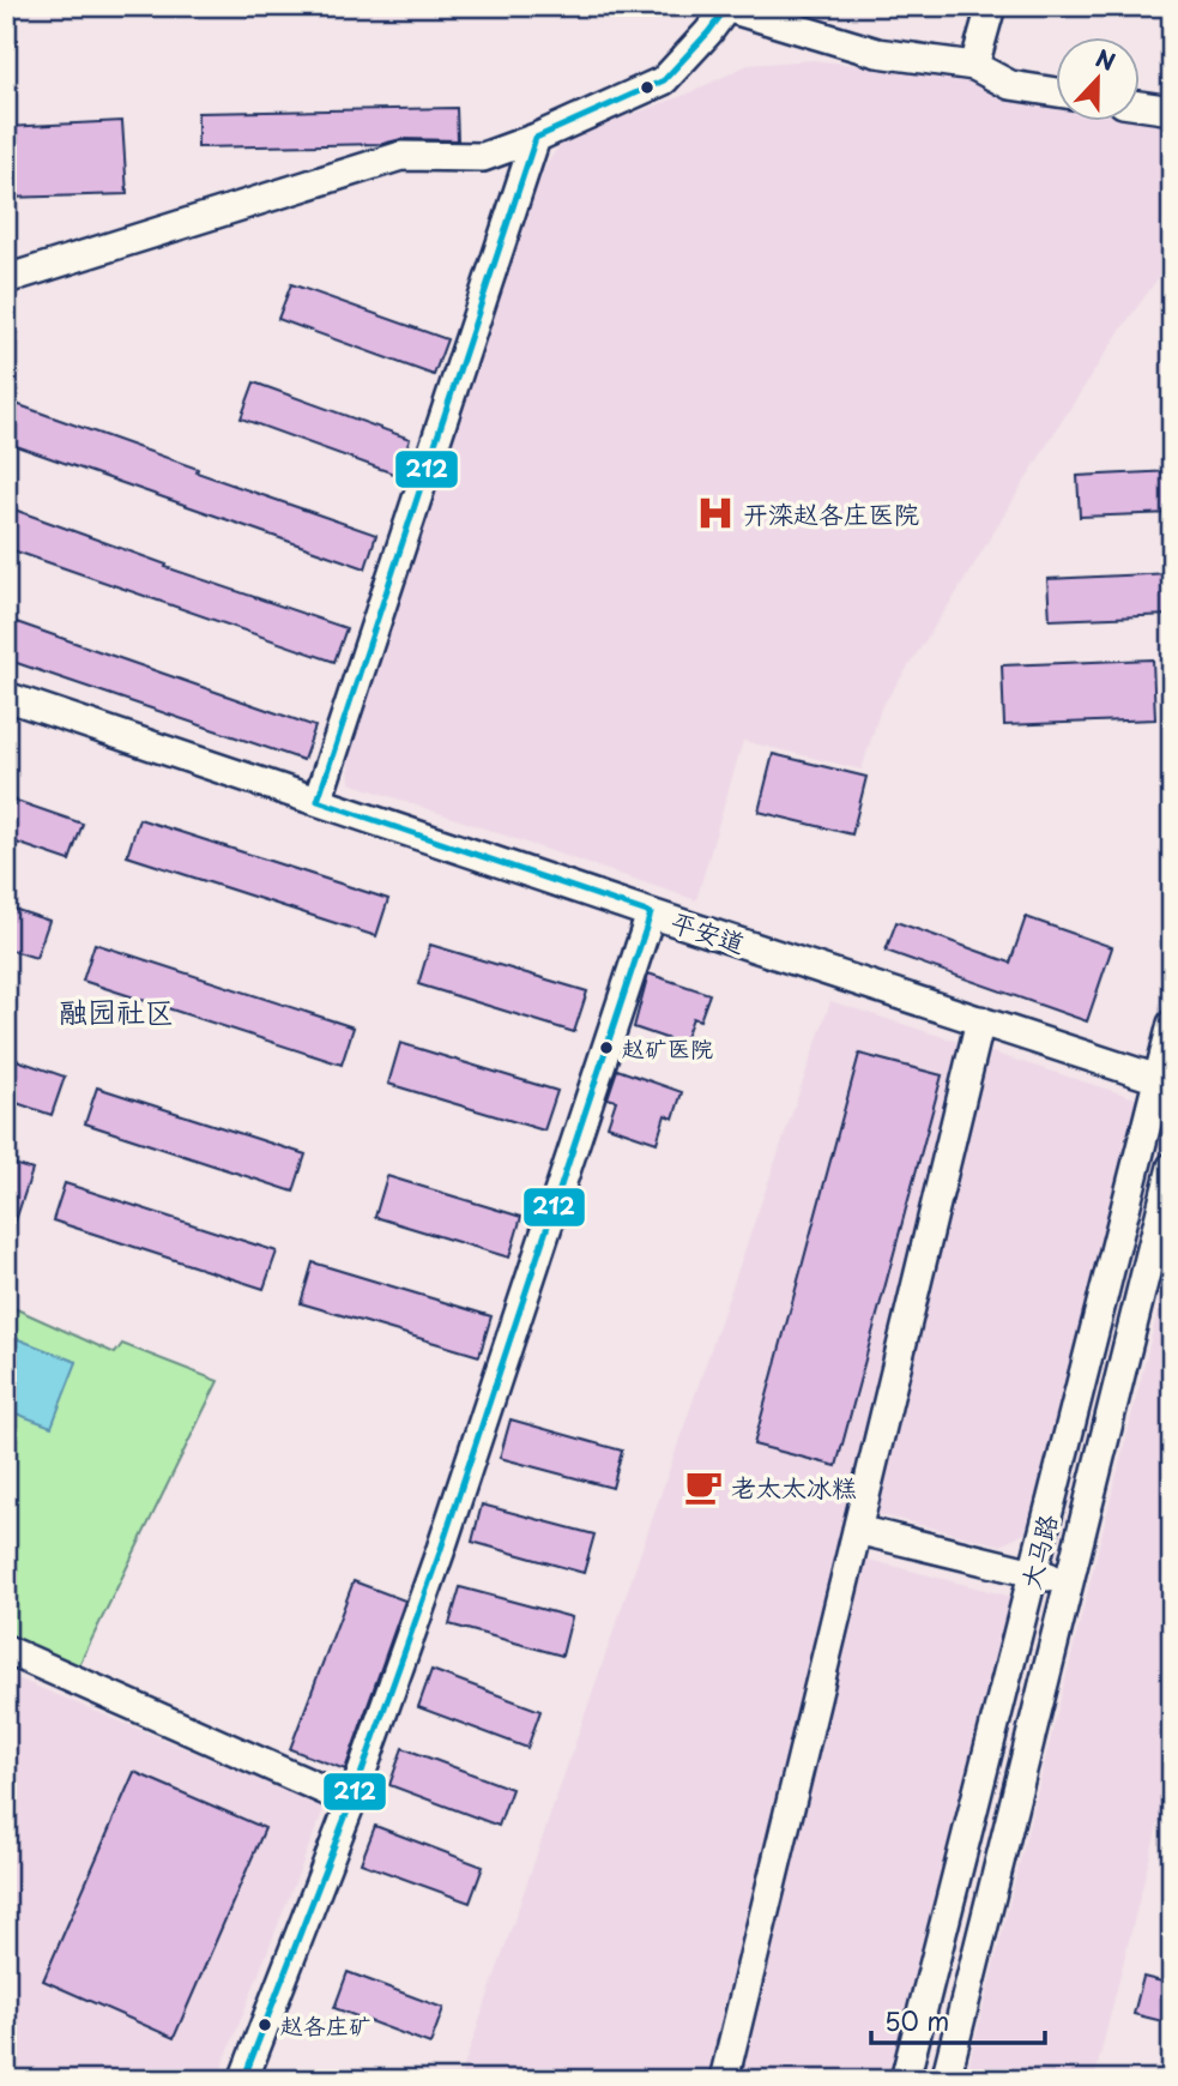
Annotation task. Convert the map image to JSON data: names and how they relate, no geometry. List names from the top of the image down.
{
  "streets": {
    "street": ["平安道", "大马路"]
  },
  "crossings": [
    ["平安道", "大马路"]
  ],
  "districts": ["融园社区"],
  "places": {
    "hospital": ["开滦赵各庄医院"],
    "other": ["赵矿医院", "赵各庄矿"],
    "cafe": ["老太太冰糕"]
  },
  "lines": ["transit line 212"],
  "scale_bar": "50 m",
  "north": "top"
}
